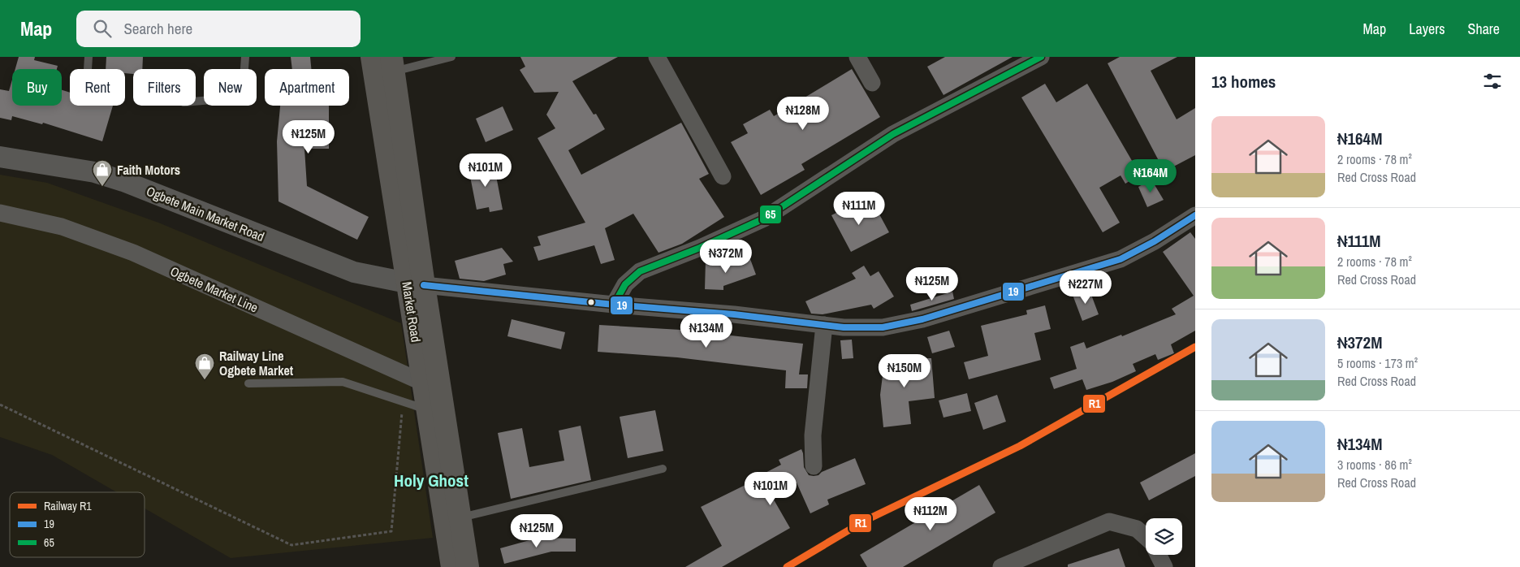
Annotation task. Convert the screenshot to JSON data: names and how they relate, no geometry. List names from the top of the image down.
{
  "streets": {
    "main road": ["Market Road"],
    "street": ["Ogbete Main Market Road", "Ogbete Market Line"]
  },
  "crossings": [
    ["Ogbete Main Market Road", "Market Road"],
    ["Ogbete Market Line", "Market Road"]
  ],
  "districts": ["Holy Ghost"],
  "places": {
    "shop": ["Faith Motors", "Railway Line Ogbete Market"]
  },
  "lines": ["transit line 65", "transit line 19", "rail line R1"],
  "legend": ["Railway R1", "19", "65"],
  "page": {
    "header": "Map",
    "search": "Search here",
    "nav": ["Map", "Layers", "Share"],
    "heading": "13 homes",
    "chip": [
      "Buy",
      "Rent",
      "Filters",
      "New",
      "Apartment"
    ],
    "price": [
      "₦128M",
      "₦125M",
      "₦101M",
      "₦164M",
      "₦111M",
      "₦372M",
      "₦125M",
      "₦227M",
      "₦134M",
      "₦150M",
      "₦101M",
      "₦112M",
      "₦125M"
    ],
    "list": [
      {
        "name": "₦164M",
        "note": "2 rooms · 78 m² · Red Cross Road"
      },
      {
        "name": "₦111M",
        "note": "2 rooms · 78 m² · Red Cross Road"
      },
      {
        "name": "₦372M",
        "note": "5 rooms · 173 m² · Red Cross Road"
      },
      {
        "name": "₦134M",
        "note": "3 rooms · 86 m² · Red Cross Road"
      }
    ]
  }
}
